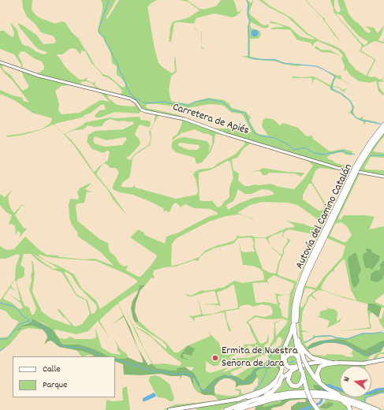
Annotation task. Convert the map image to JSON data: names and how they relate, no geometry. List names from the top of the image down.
{
  "streets": {
    "highway": ["Autovía del Camino Catalán"],
    "street": ["Carretera de Apiés"]
  },
  "places": ["Ermita de Nuestra Señora de Jara"],
  "legend": ["Calle", "Parque"],
  "north": "left"
}
